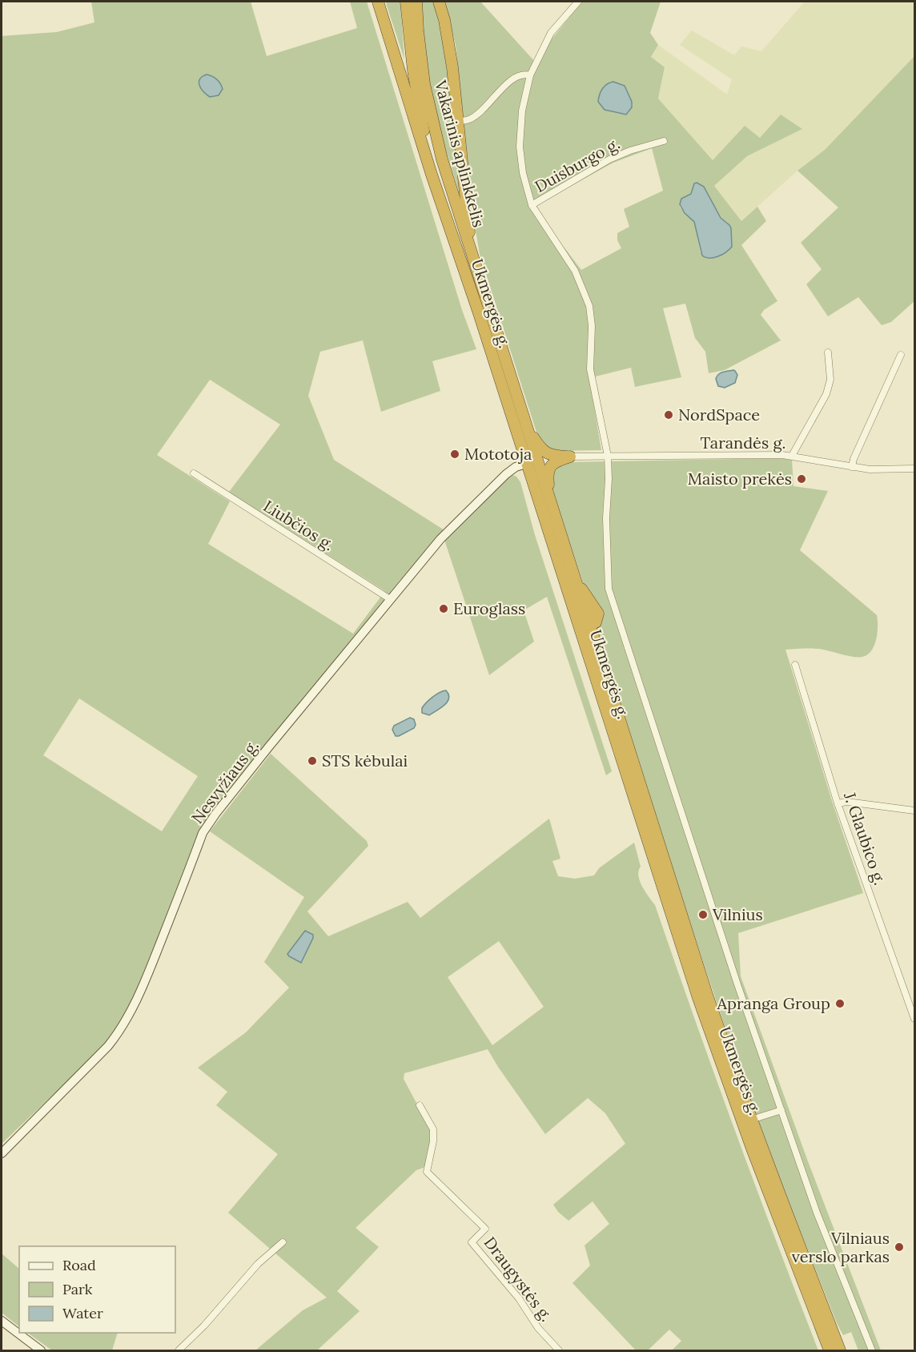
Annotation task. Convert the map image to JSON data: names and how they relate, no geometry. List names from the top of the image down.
{
  "streets": {
    "highway": ["Vakarinis aplinkkelis", "Ukmergės g."],
    "street": [
      "Duisburgo g.",
      "Tarandės g.",
      "Liubčios g.",
      "Nesvyžiaus g.",
      "J. Glaubico g.",
      "Draugystės g."
    ]
  },
  "crossings": [
    ["Vakarinis aplinkkelis", "Ukmergės g."],
    ["Ukmergės g.", "Nesvyžiaus g."],
    ["Liubčios g.", "Nesvyžiaus g."]
  ],
  "places": [
    "NordSpace",
    "Mototoja",
    "Maisto prekės",
    "Euroglass",
    "STS kėbulai",
    "Vilnius",
    "Apranga Group",
    "Vilniaus verslo parkas"
  ],
  "legend": ["Road", "Park", "Water"]
}
